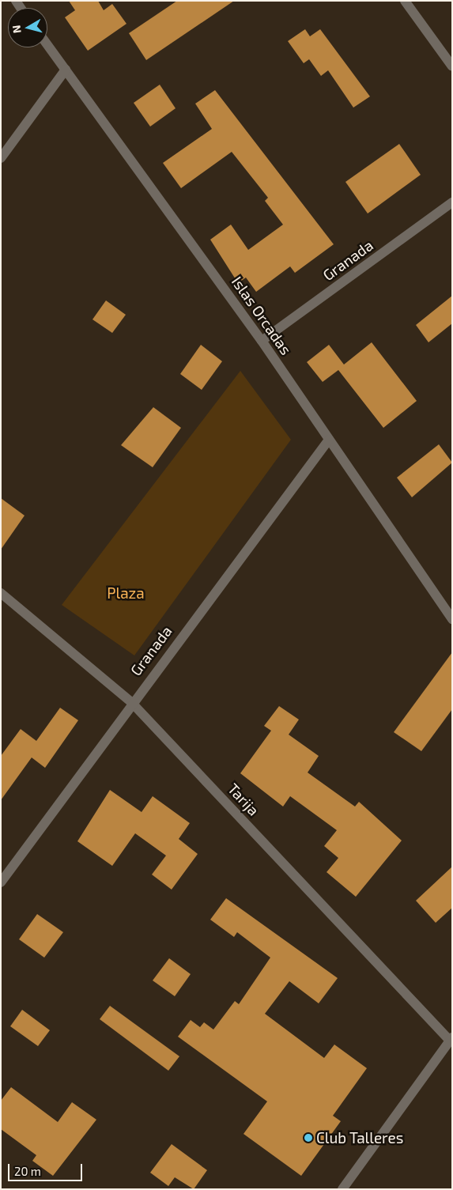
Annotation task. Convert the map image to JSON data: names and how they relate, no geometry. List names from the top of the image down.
{
  "streets": {
    "street": ["Granada", "Islas Orcadas", "Tarija"]
  },
  "crossings": [
    ["Granada", "Islas Orcadas"],
    ["Granada", "Tarija"]
  ],
  "parks": ["Plaza"],
  "places": ["Club Talleres"],
  "scale_bar": "20 m",
  "north": "left"
}
